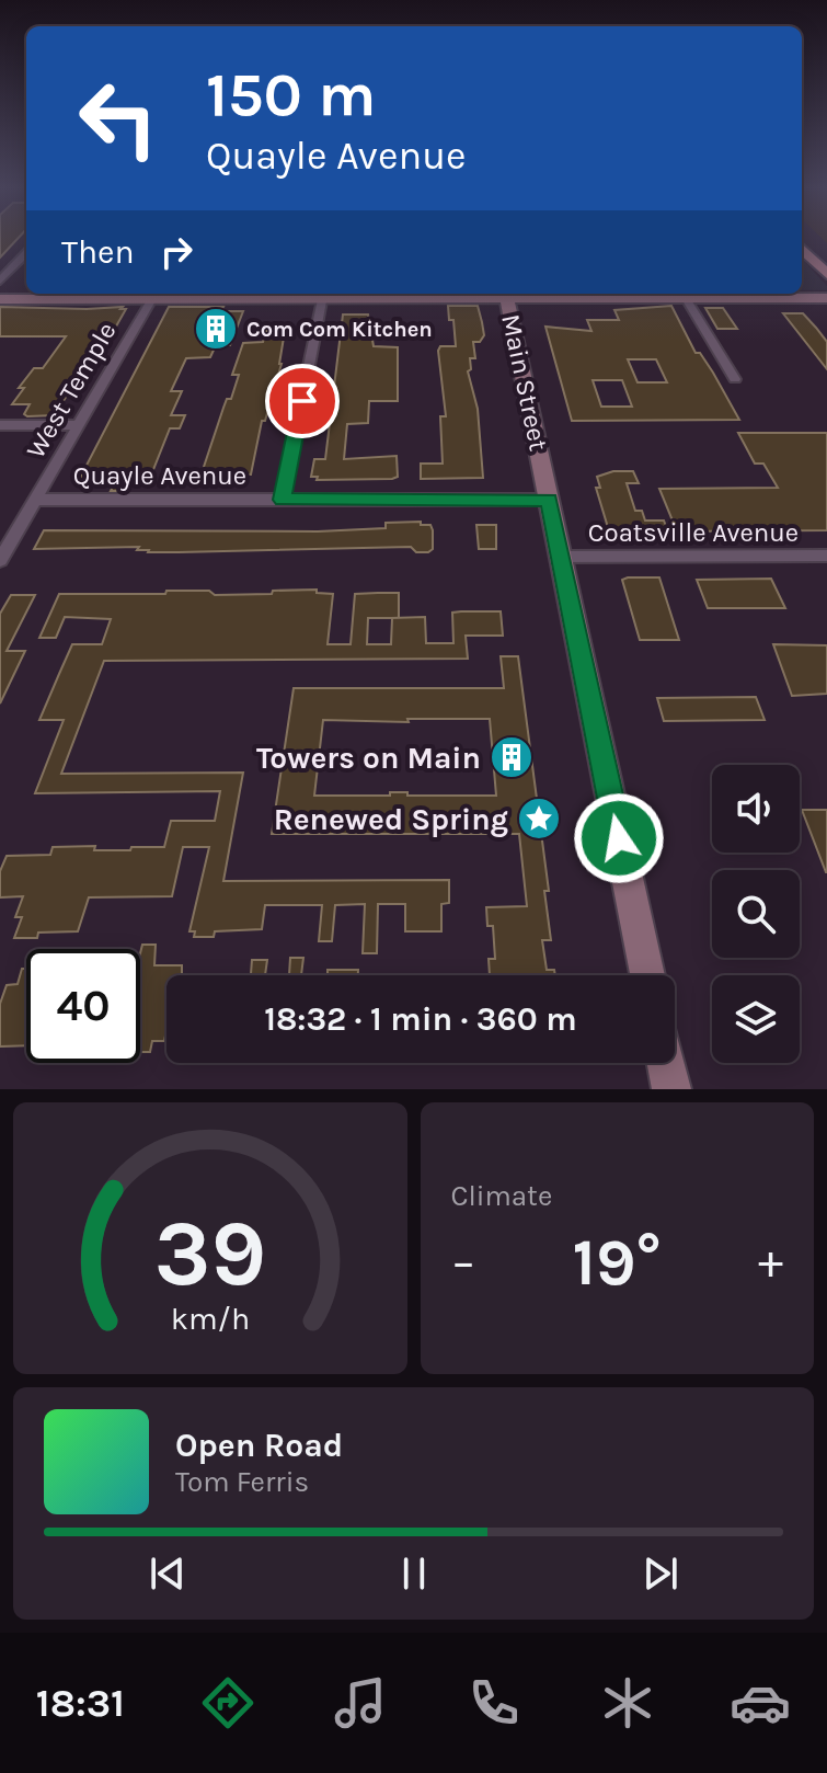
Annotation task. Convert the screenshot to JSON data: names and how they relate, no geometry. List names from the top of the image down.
{
  "streets": {
    "street": [
      "Main Street",
      "West Temple",
      "Quayle Avenue",
      "Coatsville Avenue"
    ]
  },
  "crossings": [
    ["Main Street", "Quayle Avenue"],
    ["Main Street", "Coatsville Avenue"],
    ["West Temple", "Quayle Avenue"]
  ],
  "places": {
    "building": ["Com Com Kitchen", "Towers on Main"],
    "place": ["Renewed Spring"]
  },
  "page": {
    "turn": ["150 m", "Quayle Avenue"],
    "then": "Then",
    "limit": "40",
    "trip": "18:32 · 1 min · 360 m",
    "tile": "Climate",
    "heat": ["−", "19°", "+"],
    "song": ["Open Road", "Tom Ferris"],
    "tabs": "18:31",
    "gauge": ["39", "km/h"]
  }
}
